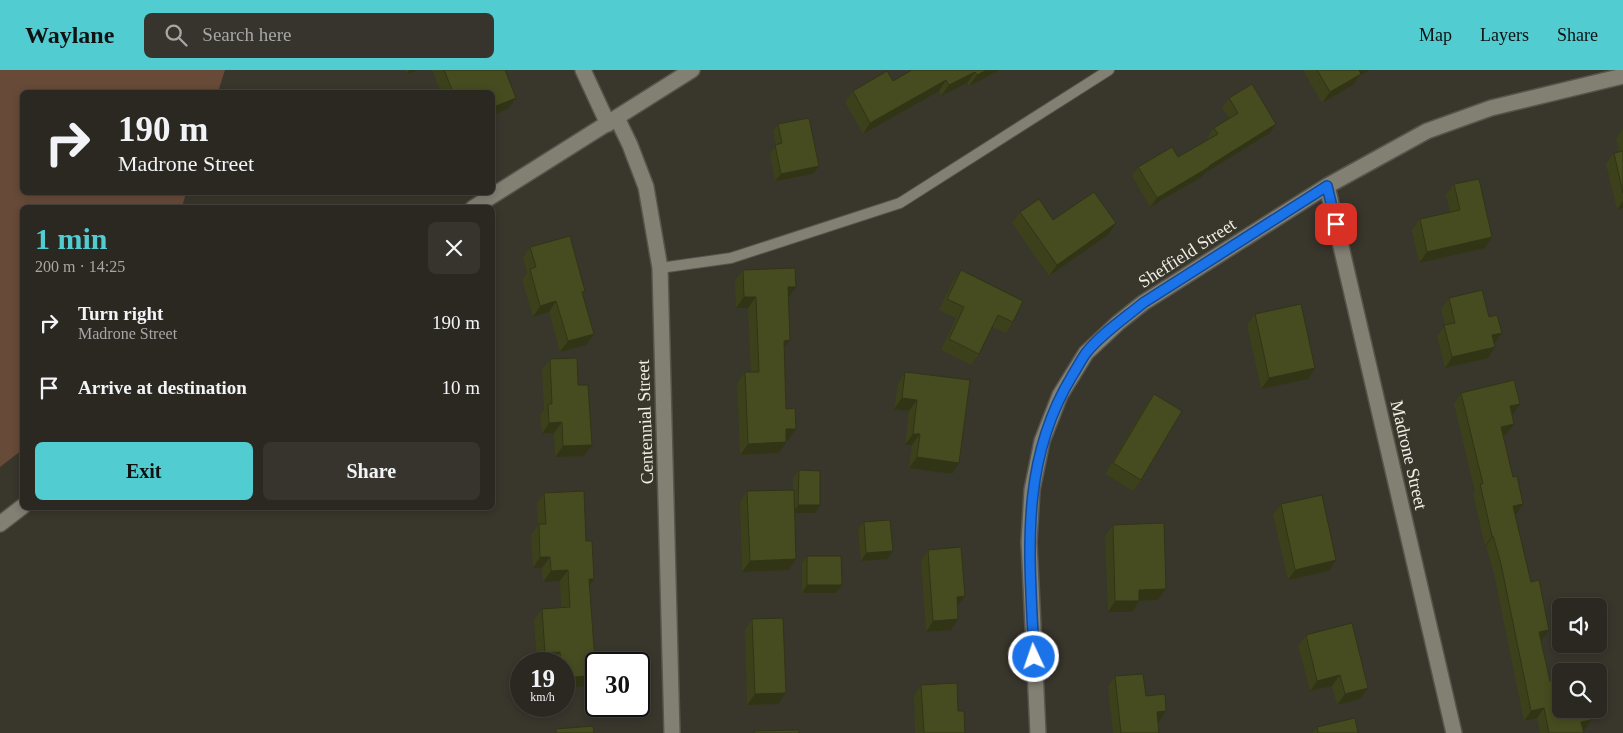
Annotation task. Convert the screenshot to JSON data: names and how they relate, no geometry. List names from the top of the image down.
{
  "streets": {
    "street": ["Sheffield Street", "Centennial Street", "Madrone Street"]
  },
  "crossings": [
    ["Sheffield Street", "Madrone Street"]
  ],
  "page": {
    "header": "Waylane",
    "search": "Search here",
    "nav": ["Map", "Layers", "Share"],
    "turn": ["190 m", "Madrone Street"],
    "heading": ["1 min", "200 m · 14:25"],
    "list": [
      {
        "name": "Turn right",
        "note": "Madrone Street",
        "value": "190 m"
      },
      {
        "name": "Arrive at destination",
        "value": "10 m"
      }
    ],
    "buttons": ["Exit", "Share"],
    "speed": "19 km/h",
    "limit": "30"
  }
}
